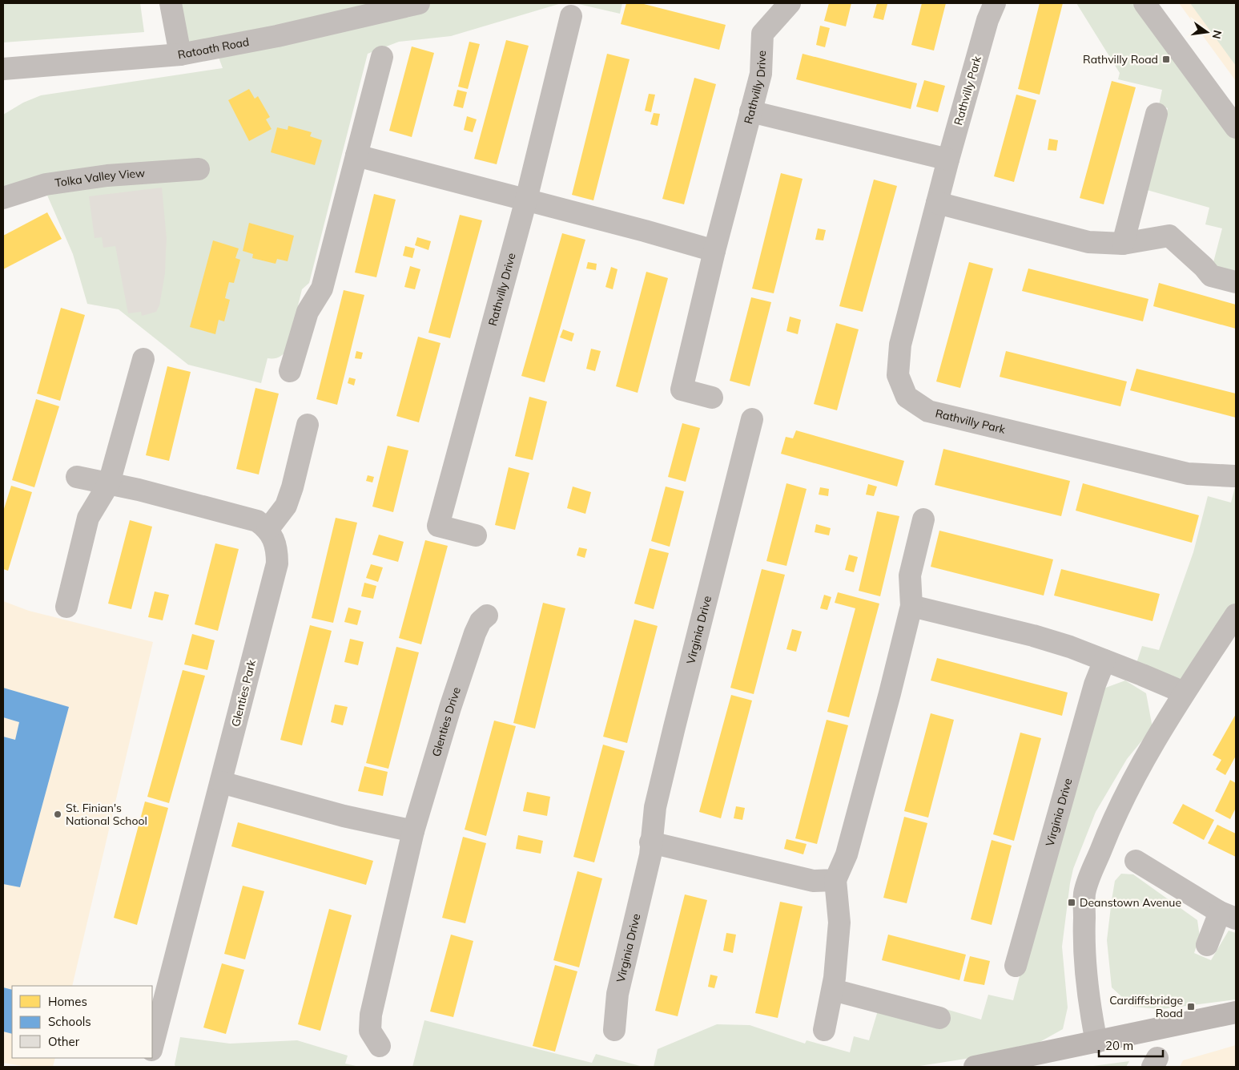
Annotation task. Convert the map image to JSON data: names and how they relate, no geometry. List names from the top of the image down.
{
  "streets": {
    "street": [
      "Ratoath Road",
      "Rathvilly Drive",
      "Rathvilly Park",
      "Tolka Valley View",
      "Virginia Drive",
      "Glenties Park",
      "Glenties Drive"
    ]
  },
  "places": {
    "transit": ["Rathvilly Road", "Deanstown Avenue", "Cardiffsbridge Road"],
    "other": ["St. Finian's National School"]
  },
  "legend": ["Homes", "Schools", "Other"],
  "scale_bar": "20 m",
  "north": "right"
}
